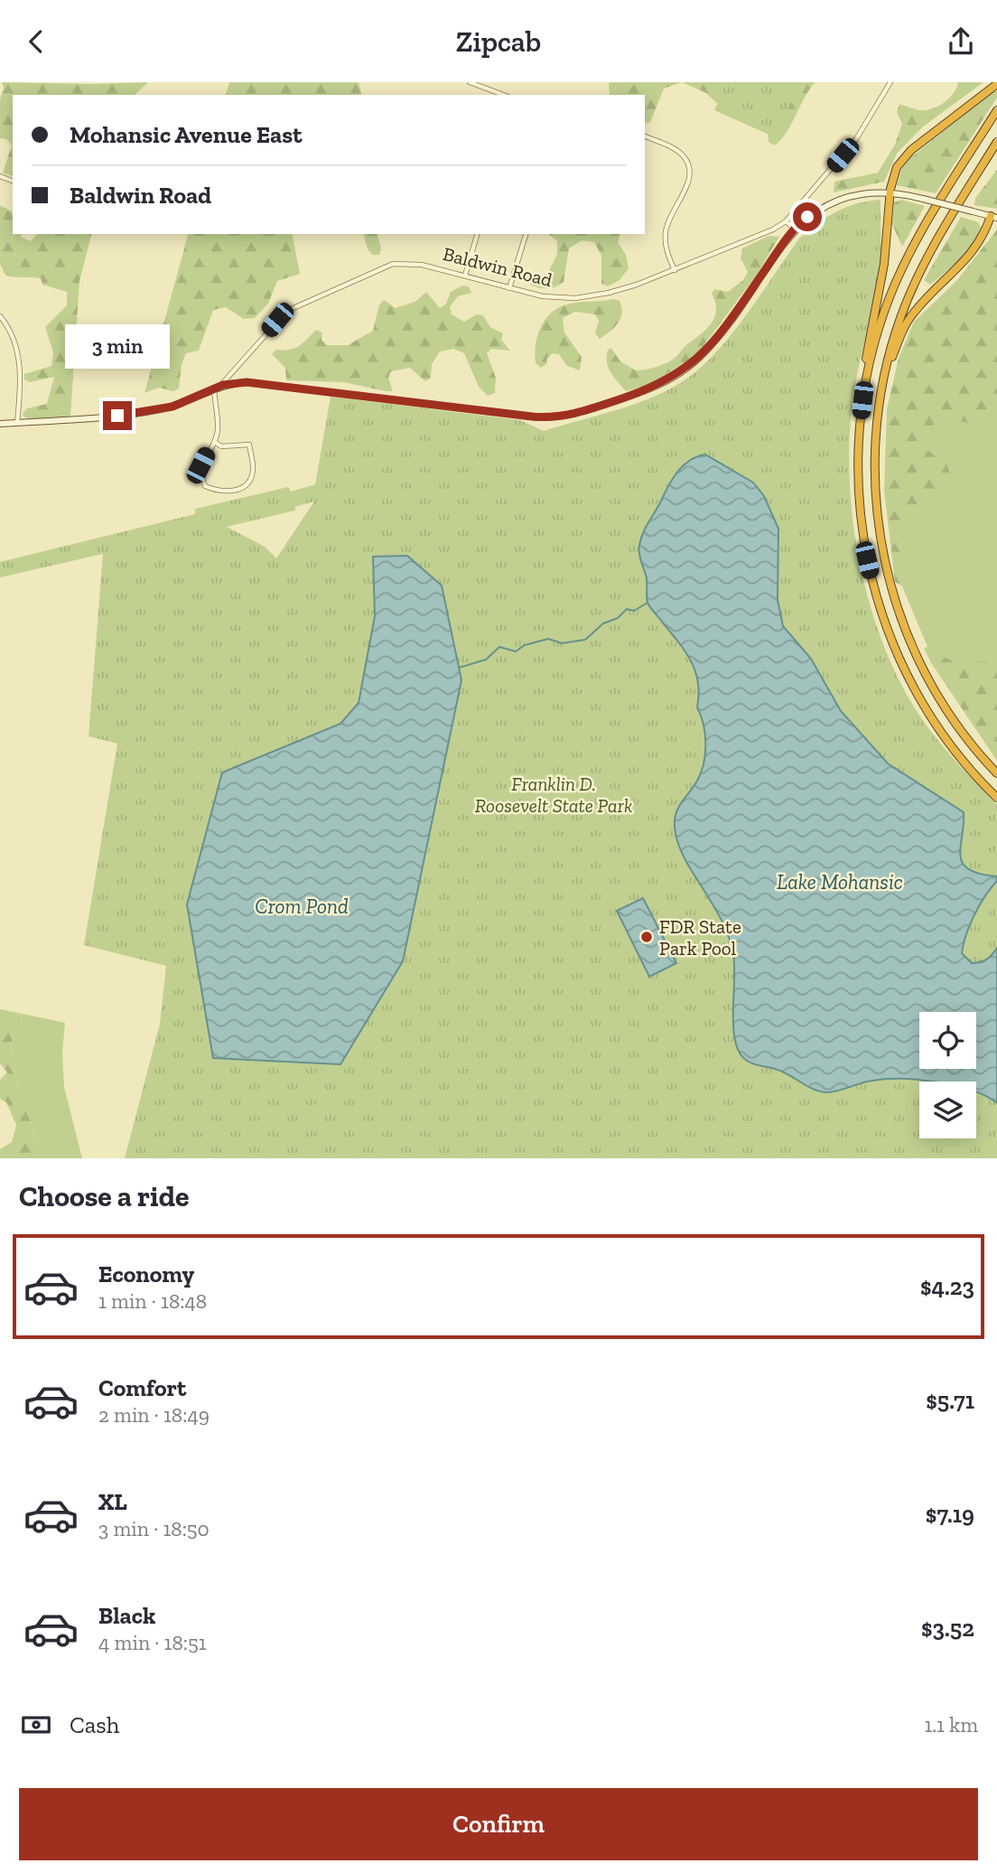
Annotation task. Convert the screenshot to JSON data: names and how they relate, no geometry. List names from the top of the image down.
{
  "streets": {
    "street": ["Baldwin Road"]
  },
  "water": ["Lake Mohansic", "Crom Pond"],
  "parks": ["Franklin D. Roosevelt State Park"],
  "places": ["FDR State Park Pool"],
  "page": {
    "header": "Zipcab",
    "banner": ["Mohansic Avenue East", "Baldwin Road"],
    "bubble": "3 min",
    "heading": "Choose a ride",
    "list": [
      {
        "name": "Economy",
        "note": "1 min · 18:48",
        "value": "$4.23"
      },
      {
        "name": "Comfort",
        "note": "2 min · 18:49",
        "value": "$5.71"
      },
      {
        "name": "XL",
        "note": "3 min · 18:50",
        "value": "$7.19"
      },
      {
        "name": "Black",
        "note": "4 min · 18:51",
        "value": "$3.52"
      }
    ],
    "pay": ["Cash", "1.1 km"],
    "buttons": "Confirm"
  }
}
